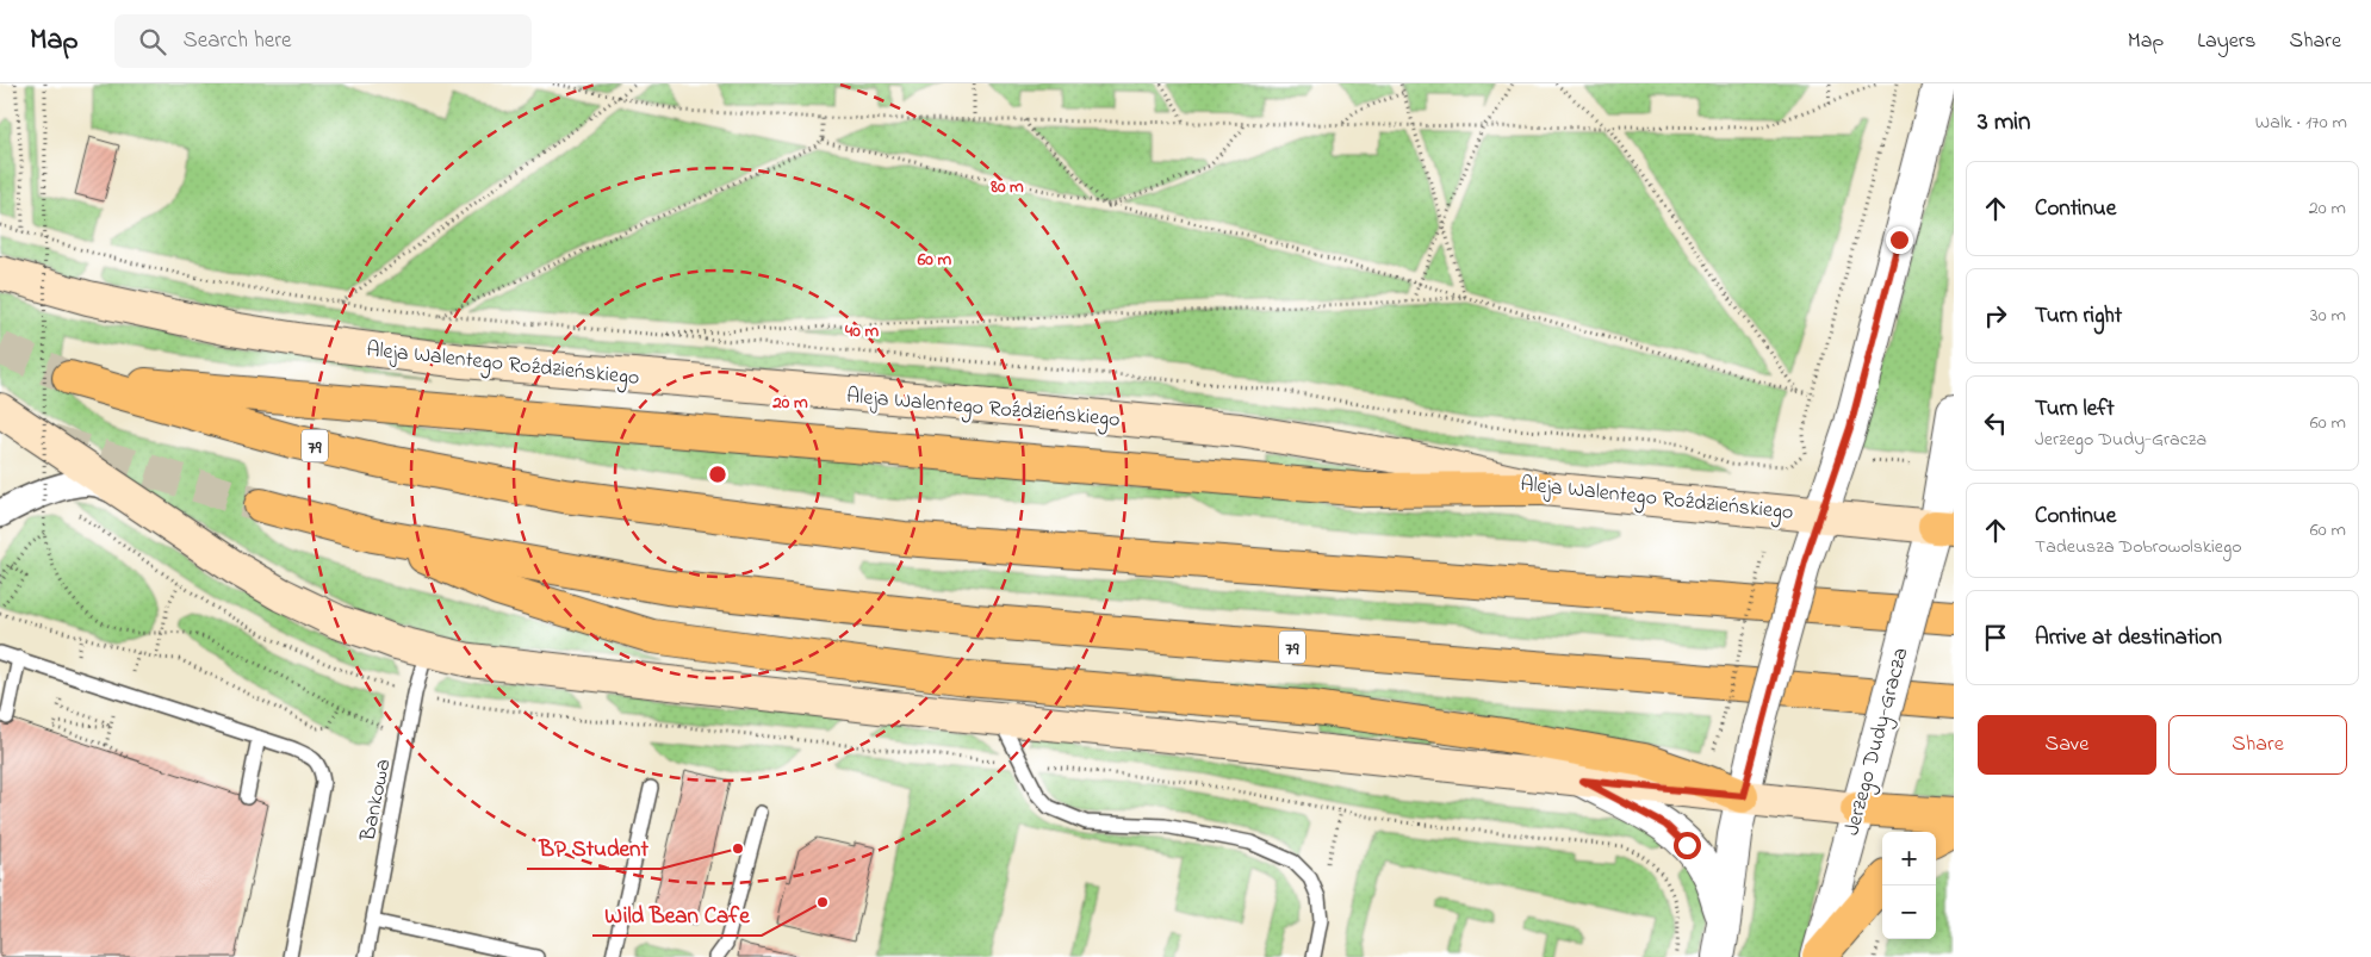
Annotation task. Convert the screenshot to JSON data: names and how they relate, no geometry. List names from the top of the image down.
{
  "streets": {
    "main road": ["Aleja Walentego Roździeńskiego", "79"],
    "street": ["Jerzego Dudy-Gracza"],
    "lane": ["Bankowa"]
  },
  "crossings": [
    ["Aleja Walentego Roździeńskiego", "79"],
    ["Aleja Walentego Roździeńskiego", "Jerzego Dudy-Gracza"]
  ],
  "places": ["BP Student", "Wild Bean Cafe"],
  "page": {
    "header": "Map",
    "search": "Search here",
    "nav": ["Map", "Layers", "Share"],
    "heading": ["3 min", "Walk · 170 m"],
    "list": [
      ["Continue", "20 m"],
      ["Turn right", "30 m"],
      ["Turn left", "Jerzego Dudy-Gracza", "60 m"],
      ["Continue", "Tadeusza Dobrowolskiego", "60 m"],
      "Arrive at destination"
    ],
    "buttons": ["Save", "Share"],
    "map_buttons": ["+", "−"]
  },
  "rings": [
    "80 m",
    "60 m",
    "40 m",
    "20 m"
  ]
}
